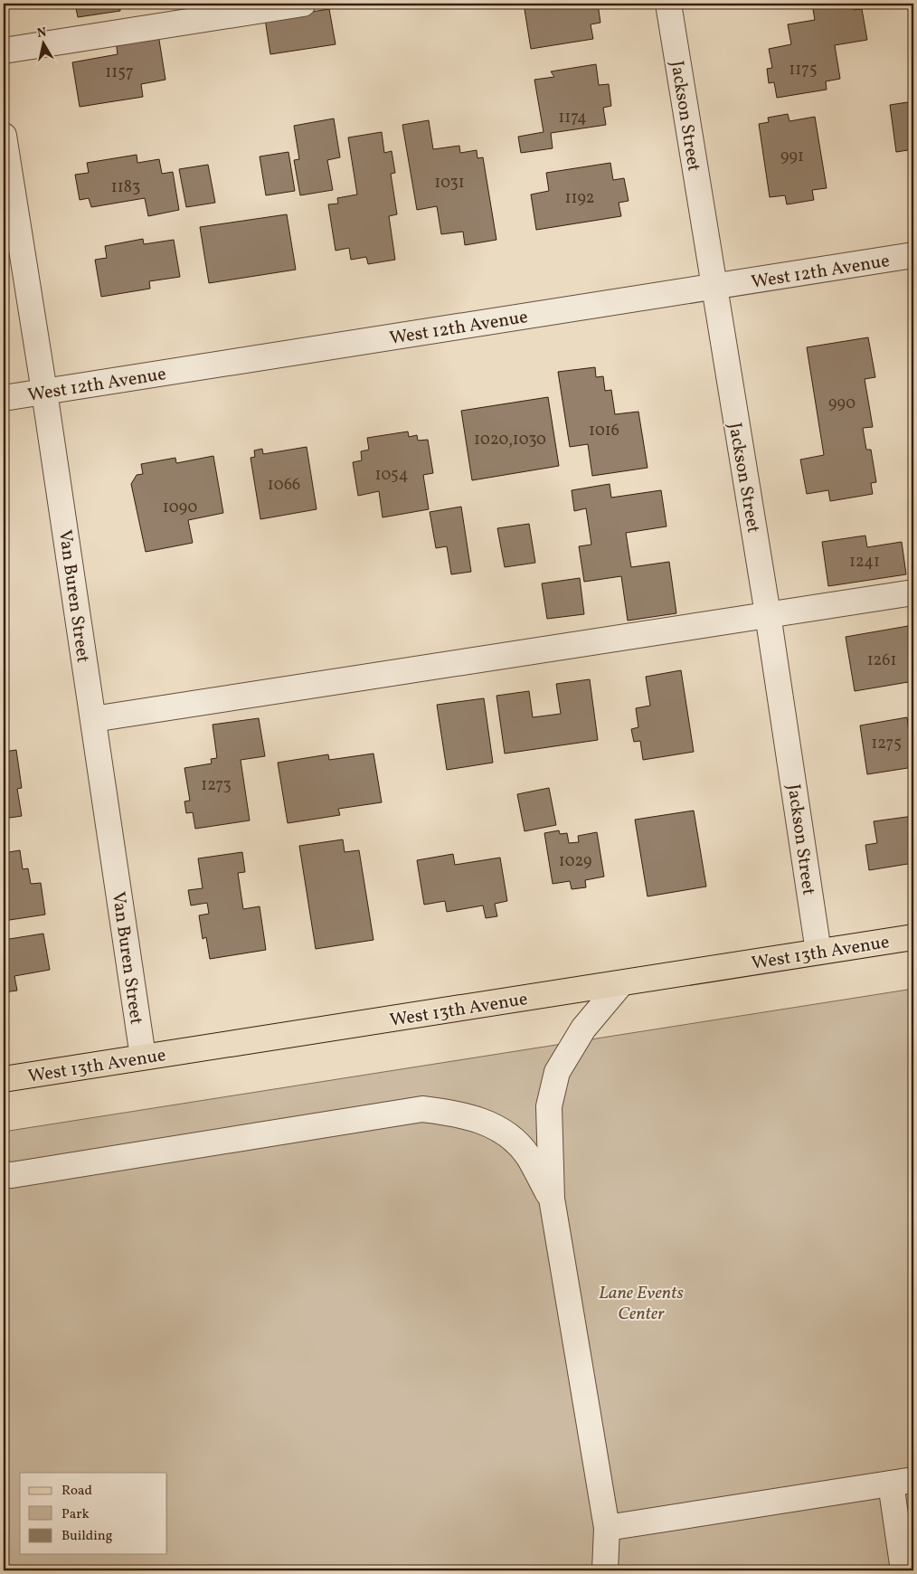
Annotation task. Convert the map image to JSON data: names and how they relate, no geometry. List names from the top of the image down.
{
  "streets": {
    "main road": ["West 13th Avenue"],
    "street": ["Jackson Street", "West 12th Avenue", "Van Buren Street"]
  },
  "crossings": [
    ["Jackson Street", "West 12th Avenue"],
    ["Jackson Street", "West 13th Avenue"],
    ["West 12th Avenue", "Van Buren Street"],
    ["Van Buren Street", "West 13th Avenue"]
  ],
  "parks": ["Lane Events Center"],
  "house_numbers": [
    "1175",
    "1157",
    "1174",
    "991",
    "1031",
    "1183",
    "1192",
    "990",
    "1016",
    "1020,1030",
    "1054",
    "1066",
    "1090",
    "1241",
    "1261",
    "1275",
    "1273",
    "1029"
  ],
  "legend": ["Road", "Park", "Building"],
  "north": "top"
}
